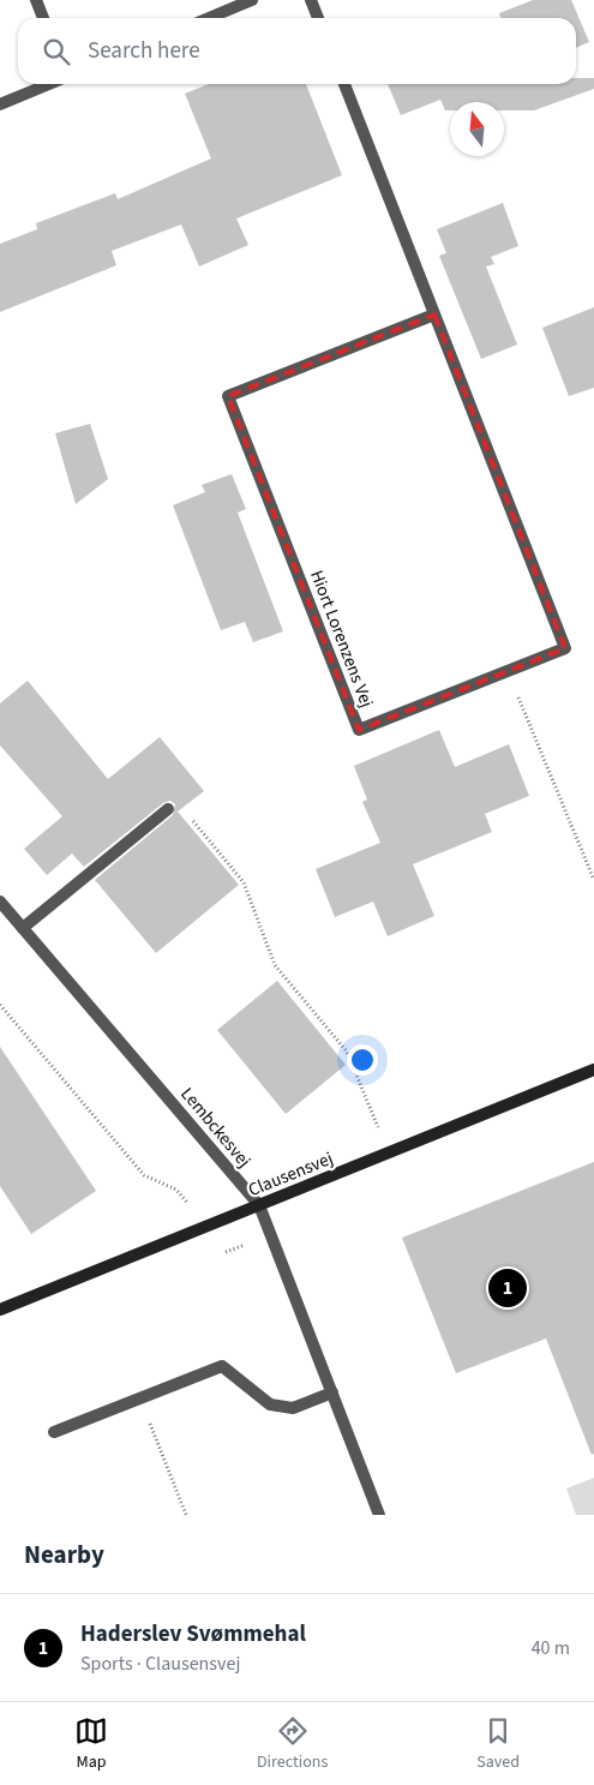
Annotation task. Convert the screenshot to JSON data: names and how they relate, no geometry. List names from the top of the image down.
{
  "streets": {
    "street": ["Hiort Lorenzens Vej", "Lembckesvej", "Clausensvej"]
  },
  "crossings": [
    ["Lembckesvej", "Clausensvej"]
  ],
  "north": "top",
  "page": {
    "search": "Search here",
    "pins": "1",
    "heading": "Nearby",
    "list": [
      {
        "mark": "1",
        "name": "Haderslev Svømmehal",
        "note": "Sports · Clausensvej",
        "value": "40 m"
      }
    ],
    "nav": ["Map", "Directions", "Saved"]
  }
}
